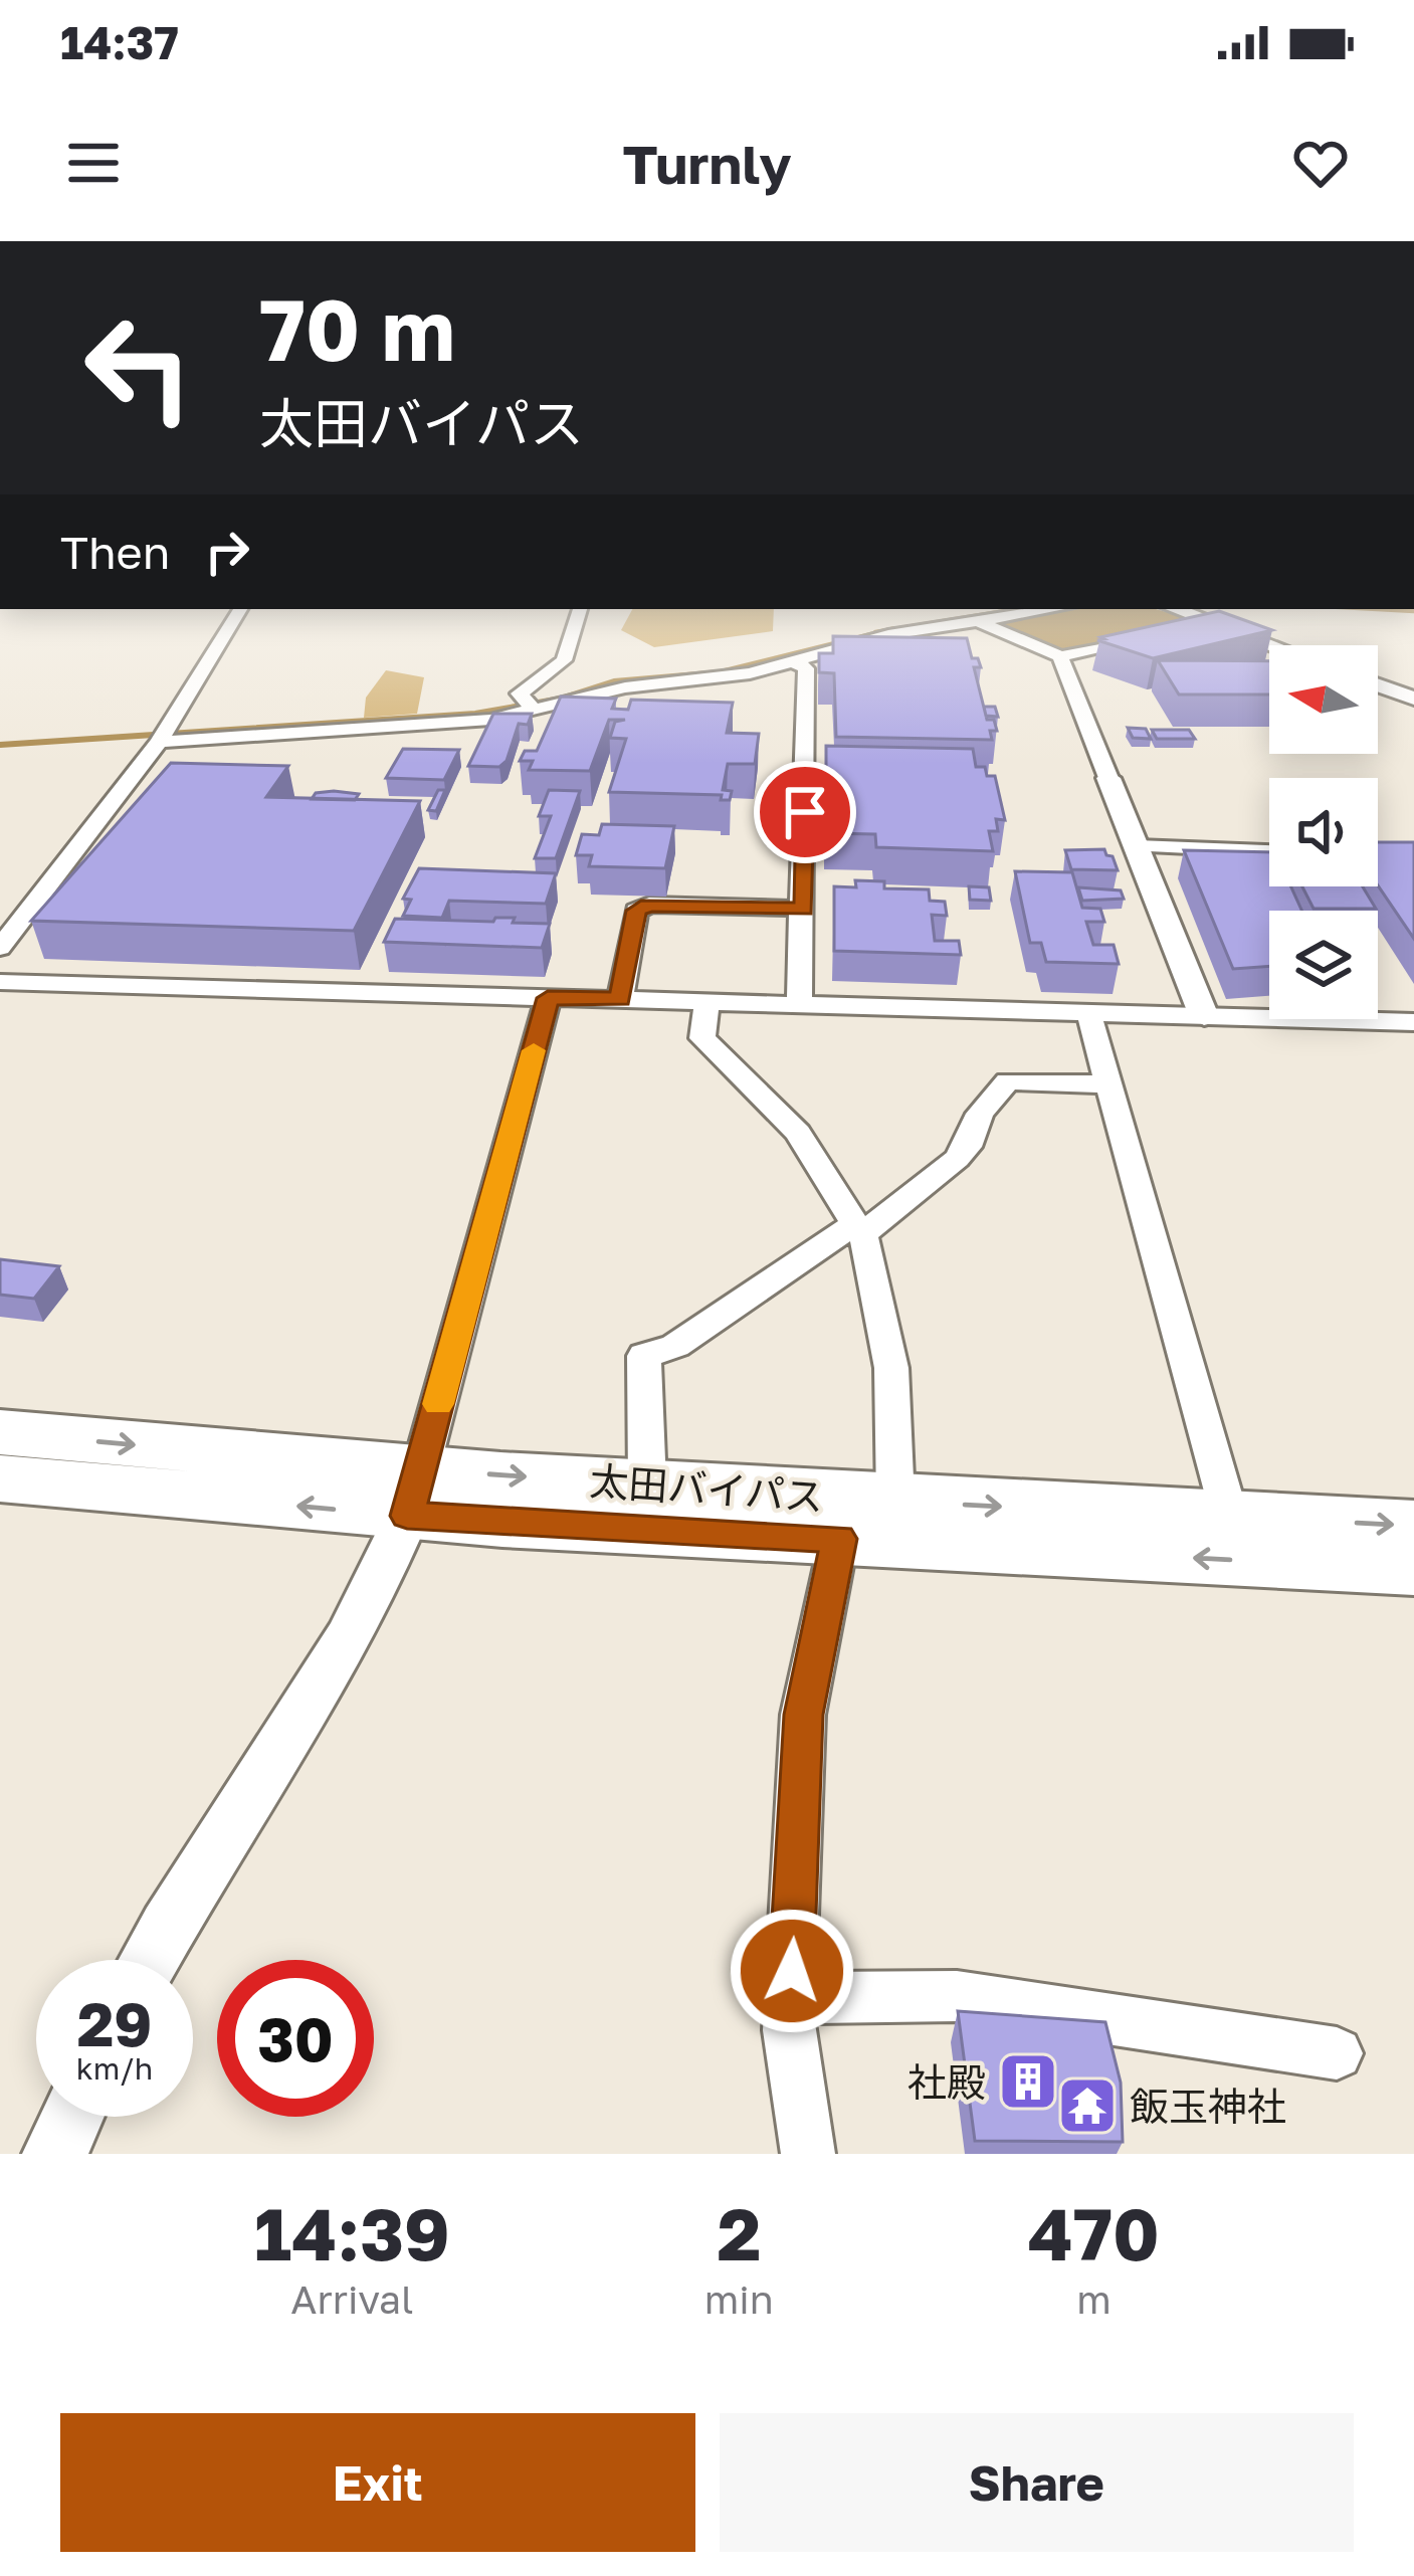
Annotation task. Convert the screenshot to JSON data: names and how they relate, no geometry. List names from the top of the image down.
{
  "streets": {
    "highway": ["太田バイパス"]
  },
  "places": {
    "building": ["社殿"],
    "temple": ["飯玉神社"]
  },
  "north": "left",
  "page": {
    "status": "14:37",
    "header": "Turnly",
    "turn": ["70 m", "太田バイパス"],
    "then": "Then",
    "speed": "29 km/h",
    "limit": "30",
    "eta": [
      "14:39",
      "Arrival",
      "2",
      "min",
      "470",
      "m"
    ],
    "buttons": ["Exit", "Share"]
  }
}
